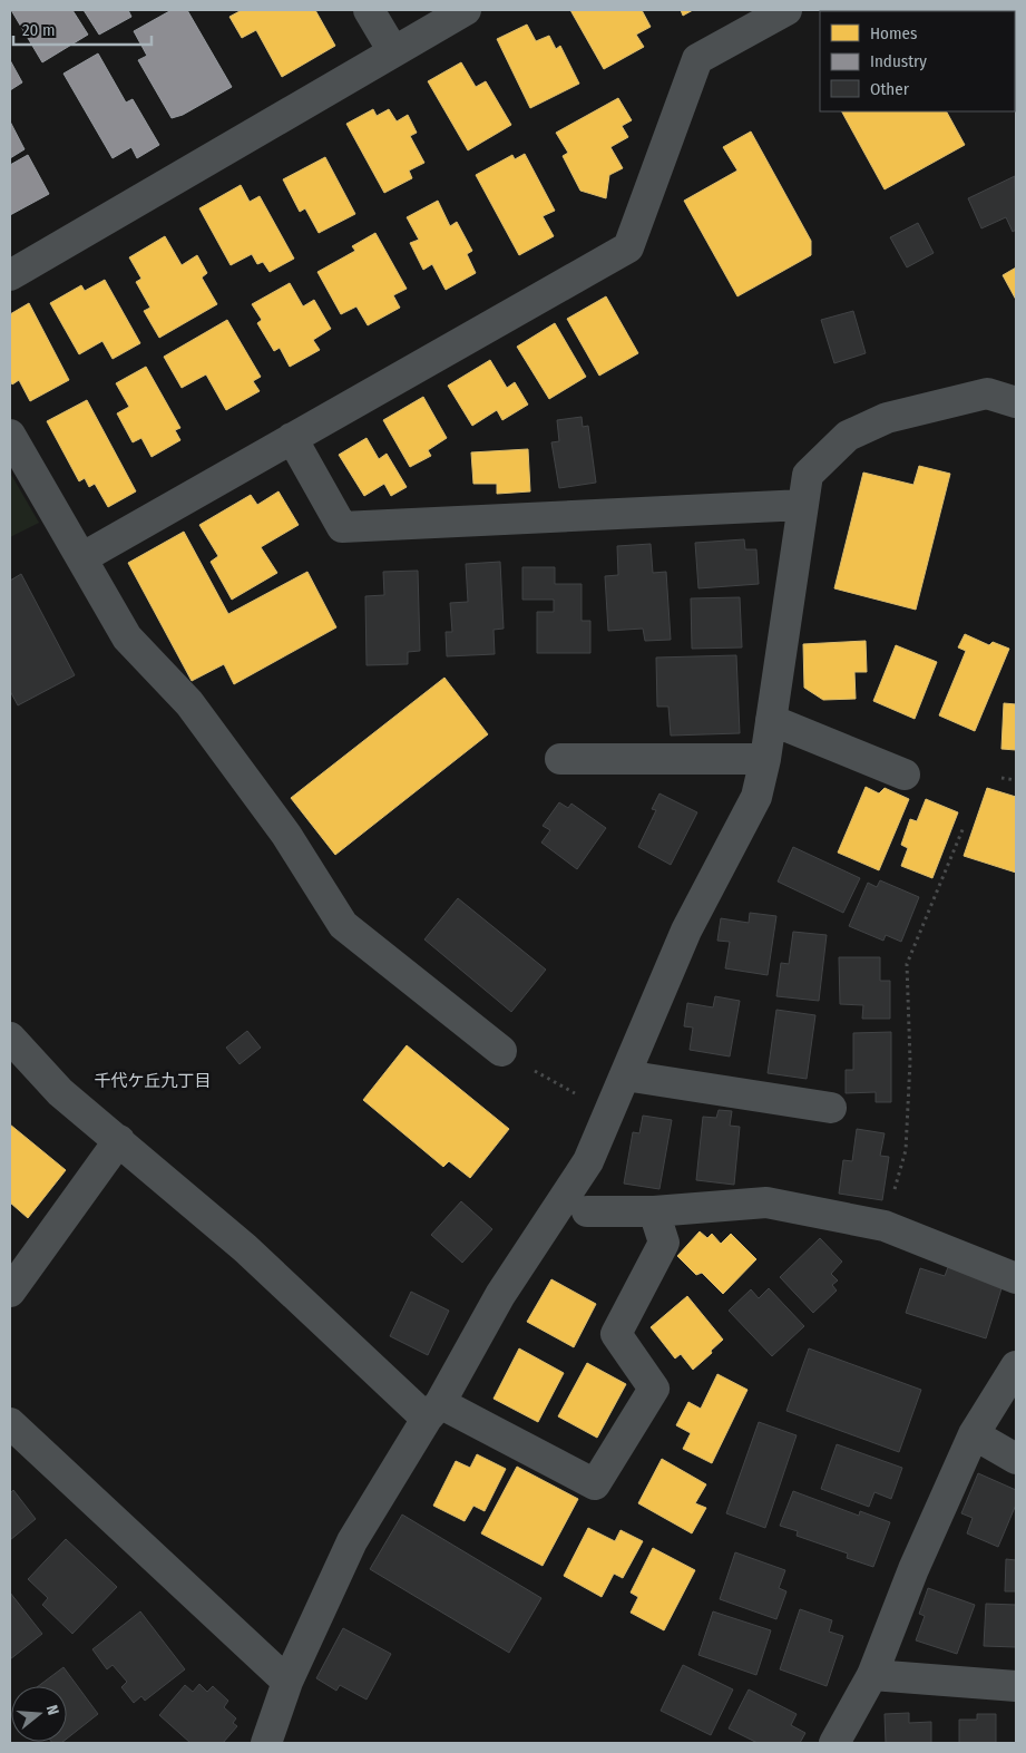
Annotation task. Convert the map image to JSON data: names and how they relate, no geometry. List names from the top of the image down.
{
  "districts": ["千代ケ丘九丁目"],
  "legend": ["Homes", "Industry", "Other"],
  "scale_bar": "20 m",
  "north": "right"
}
